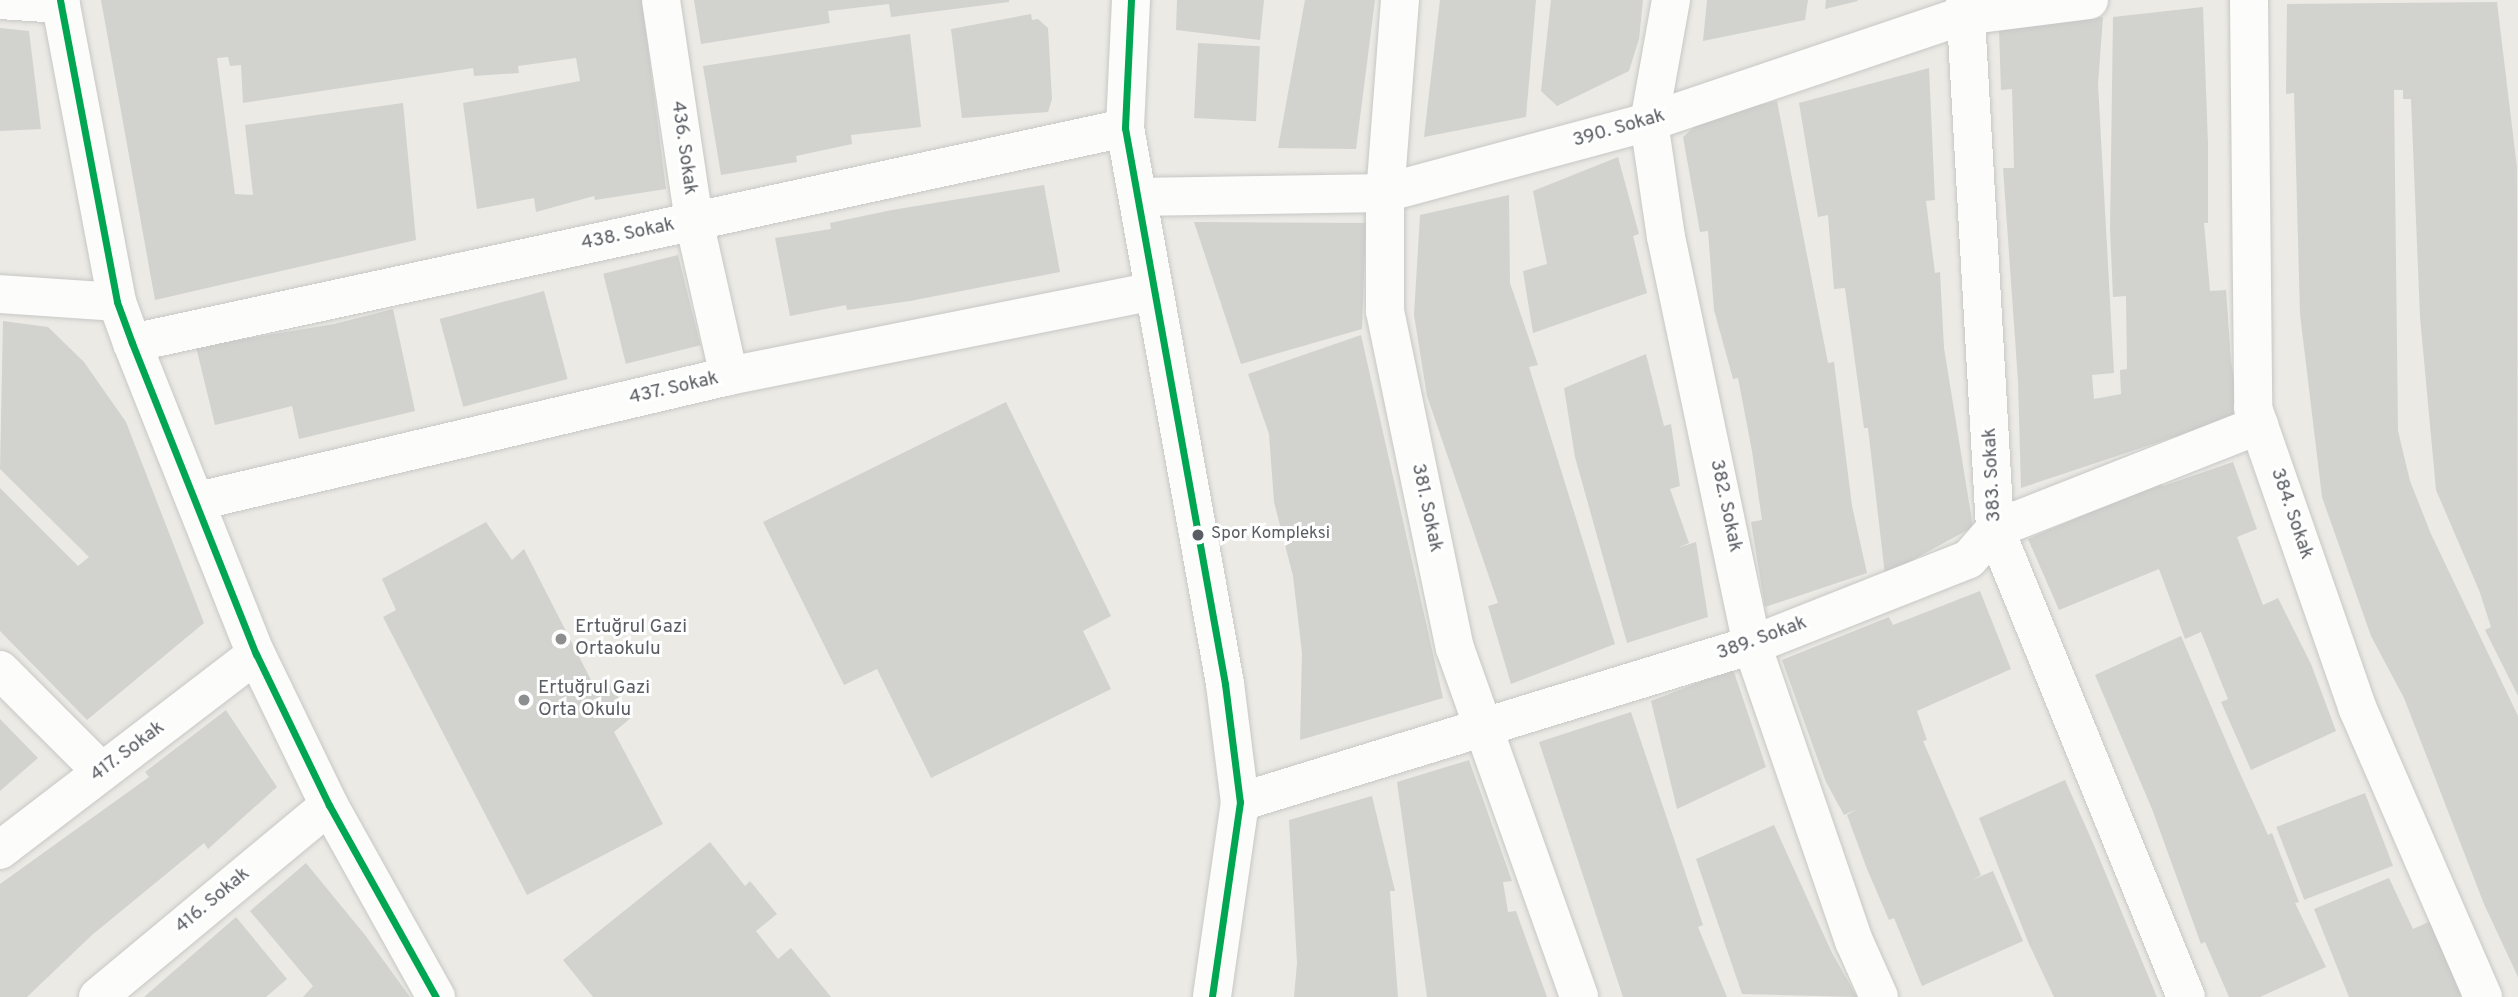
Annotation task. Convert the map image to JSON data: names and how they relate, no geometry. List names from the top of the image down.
{
  "streets": {
    "street": [
      "390. Sokak",
      "436. Sokak",
      "438. Sokak",
      "437. Sokak",
      "383. Sokak",
      "382. Sokak",
      "381. Sokak",
      "384. Sokak",
      "389. Sokak",
      "417. Sokak",
      "416. Sokak"
    ]
  },
  "crossings": [
    ["390. Sokak", "383. Sokak"],
    ["390. Sokak", "382. Sokak"],
    ["390. Sokak", "381. Sokak"],
    ["436. Sokak", "438. Sokak"],
    ["436. Sokak", "437. Sokak"],
    ["383. Sokak", "389. Sokak"],
    ["382. Sokak", "389. Sokak"],
    ["381. Sokak", "389. Sokak"],
    ["384. Sokak", "389. Sokak"]
  ],
  "places": ["Spor Kompleksi", "Ertuğrul Gazi Ortaokulu", "Ertuğrul Gazi Orta Okulu"]
}
